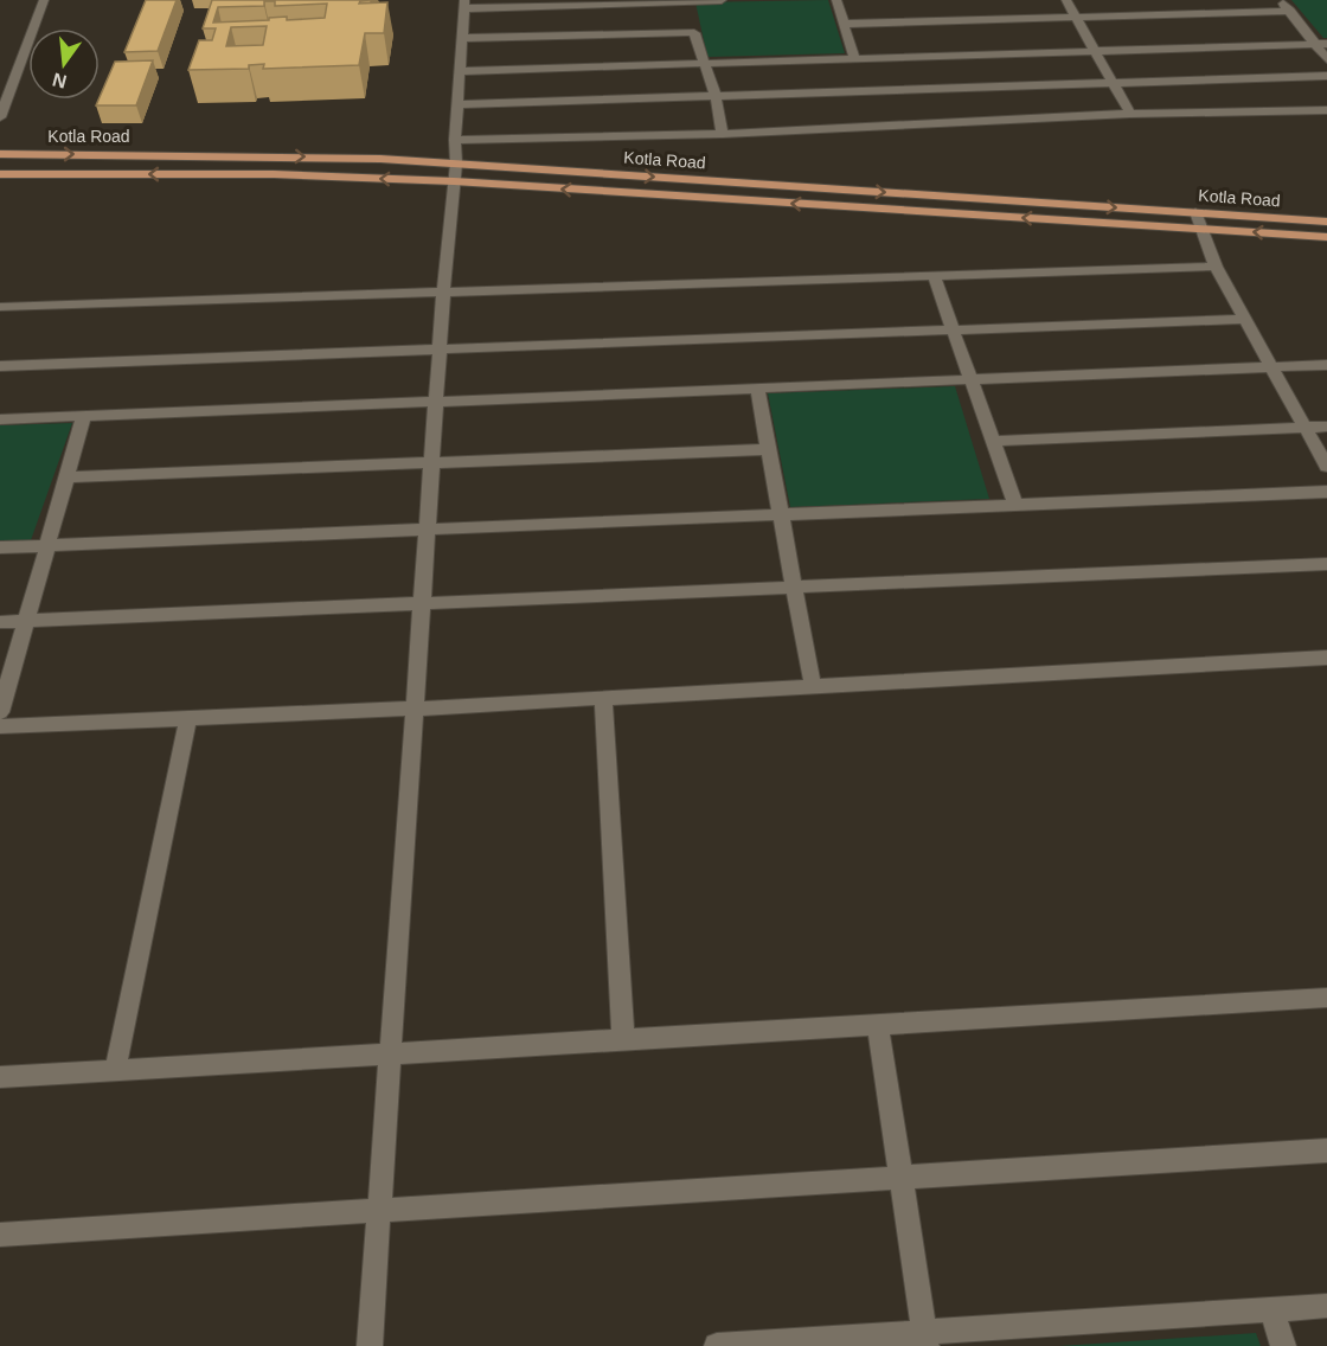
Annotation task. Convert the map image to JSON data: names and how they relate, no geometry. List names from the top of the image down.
{
  "streets": {
    "main road": ["Kotla Road"]
  },
  "north": "bottom"
}
